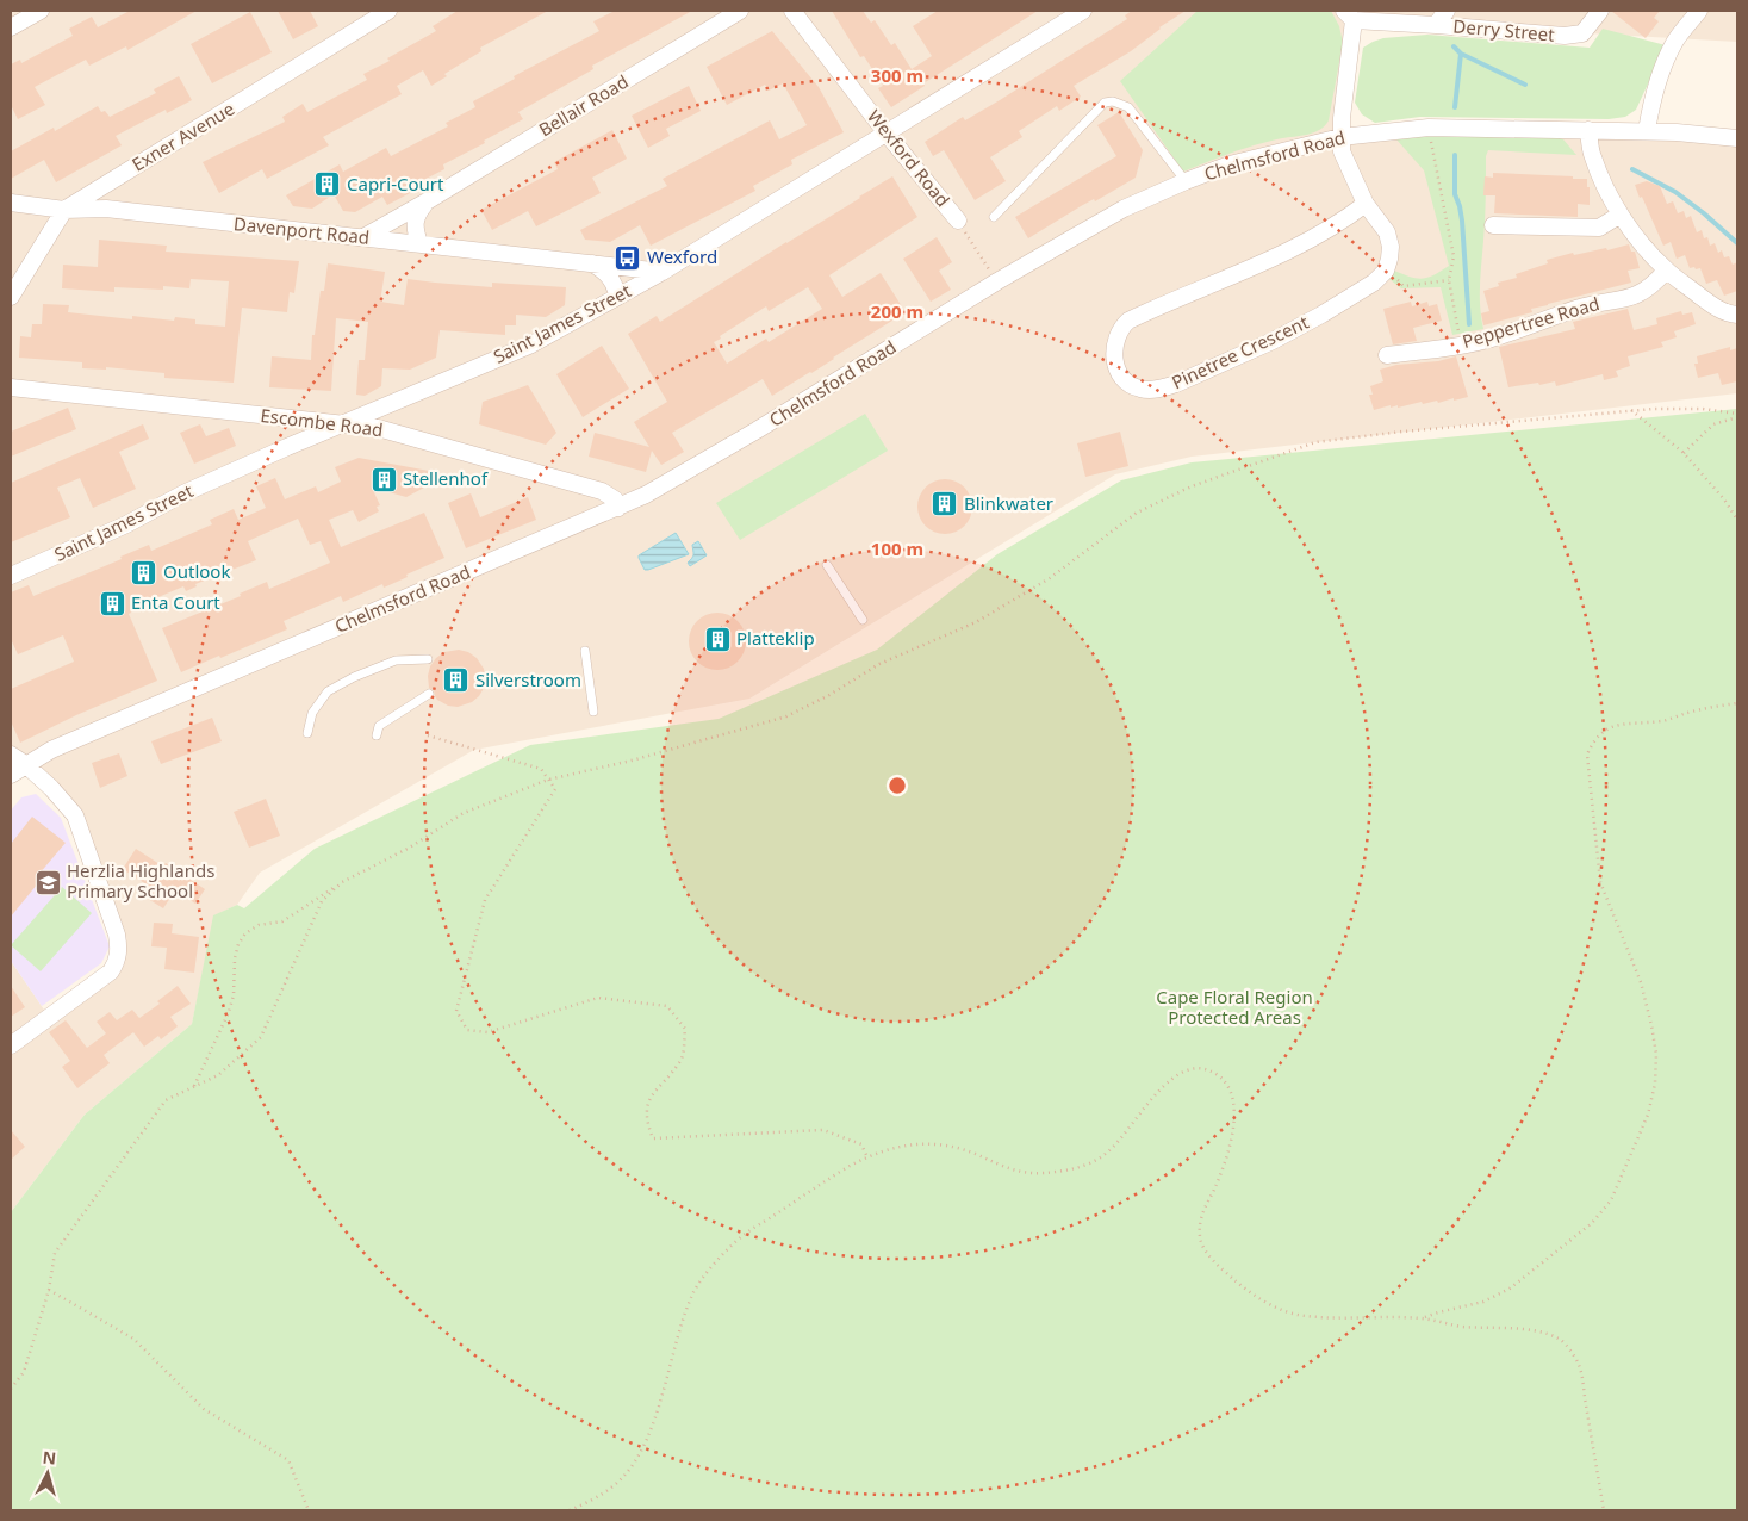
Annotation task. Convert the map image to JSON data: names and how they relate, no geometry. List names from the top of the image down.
{
  "streets": {
    "street": [
      "Derry Street",
      "Bellair Road",
      "Exner Avenue",
      "Chelmsford Road",
      "Wexford Road",
      "Davenport Road",
      "Peppertree Road",
      "Saint James Street",
      "Pinetree Crescent",
      "Escombe Road"
    ]
  },
  "crossings": [
    ["Derry Street", "Chelmsford Road"],
    ["Bellair Road", "Davenport Road"],
    ["Exner Avenue", "Davenport Road"],
    ["Chelmsford Road", "Wexford Road"],
    ["Chelmsford Road", "Escombe Road"],
    ["Wexford Road", "Saint James Street"],
    ["Davenport Road", "Saint James Street"],
    ["Saint James Street", "Escombe Road"]
  ],
  "parks": ["Cape Floral Region Protected Areas"],
  "places": {
    "building": [
      "Capri-Court",
      "Stellenhof",
      "Blinkwater",
      "Outlook",
      "Enta Court",
      "Platteklip",
      "Silverstroom"
    ],
    "bus stop": ["Wexford"],
    "school or university": ["Herzlia Highlands Primary School"]
  },
  "north": "top",
  "rings": ["300 m", "200 m", "100 m"]
}
